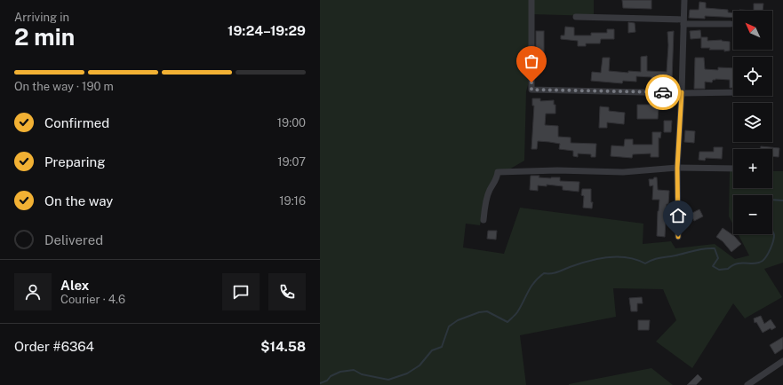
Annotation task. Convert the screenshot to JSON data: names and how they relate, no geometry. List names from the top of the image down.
{
  "north": "top left",
  "page": {
    "heading": ["2 min", "Arriving in", "19:24–19:29"],
    "panel": [
      "Alex",
      "Courier · 4.6",
      "Order #6364",
      "$14.58"
    ],
    "map_buttons": ["+", "−"],
    "bar": "On the way · 190 m",
    "list": [
      ["Confirmed", "19:00"],
      ["Preparing", "19:07"],
      ["On the way", "19:16"],
      "Delivered"
    ]
  }
}
